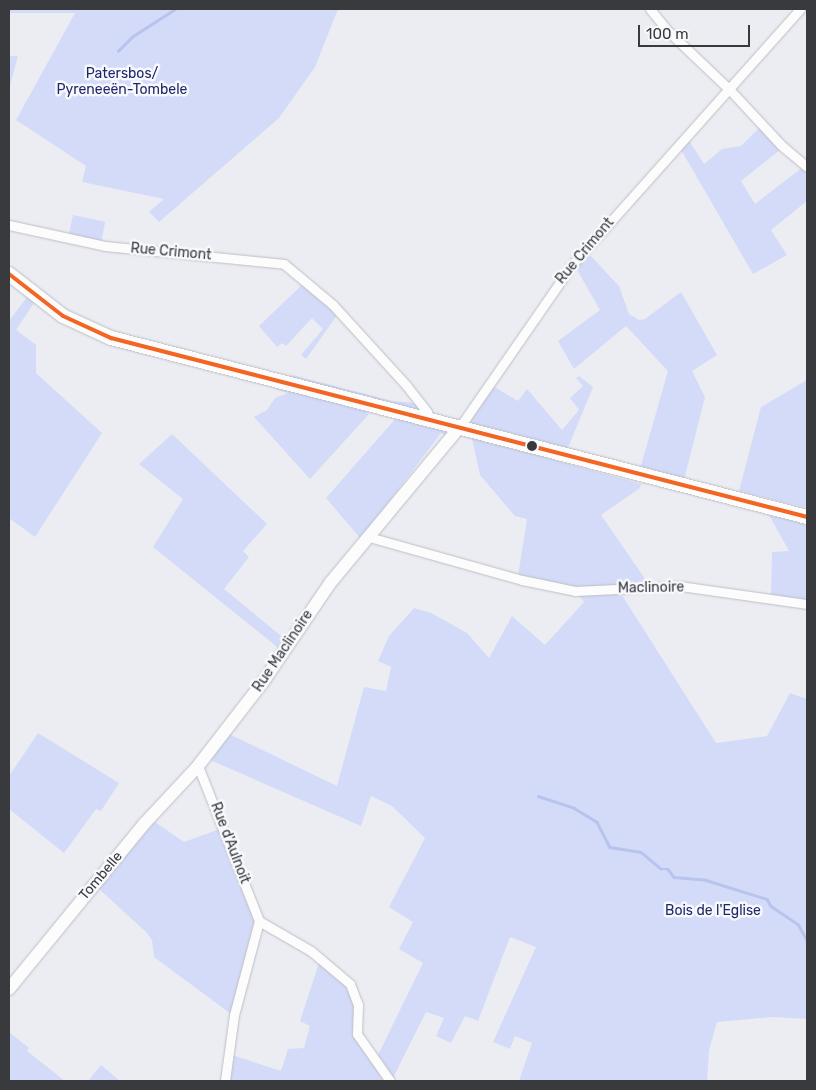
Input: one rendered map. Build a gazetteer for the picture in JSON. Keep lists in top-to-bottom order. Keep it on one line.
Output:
{"streets":{"street":["Rue Crimont","Maclinoire","Rue Maclinoire","Rue d'Aulnoit","Tombelle"]},"crossings":[["Rue Crimont","Rue Maclinoire"],["Maclinoire","Rue Maclinoire"],["Rue Maclinoire","Rue d'Aulnoit"],["Rue Maclinoire","Tombelle"],["Rue d'Aulnoit","Tombelle"]],"parks":["Patersbos/ Pyreneeën-Tombele","Bois de l'Eglise"],"scale_bar":"100 m"}
